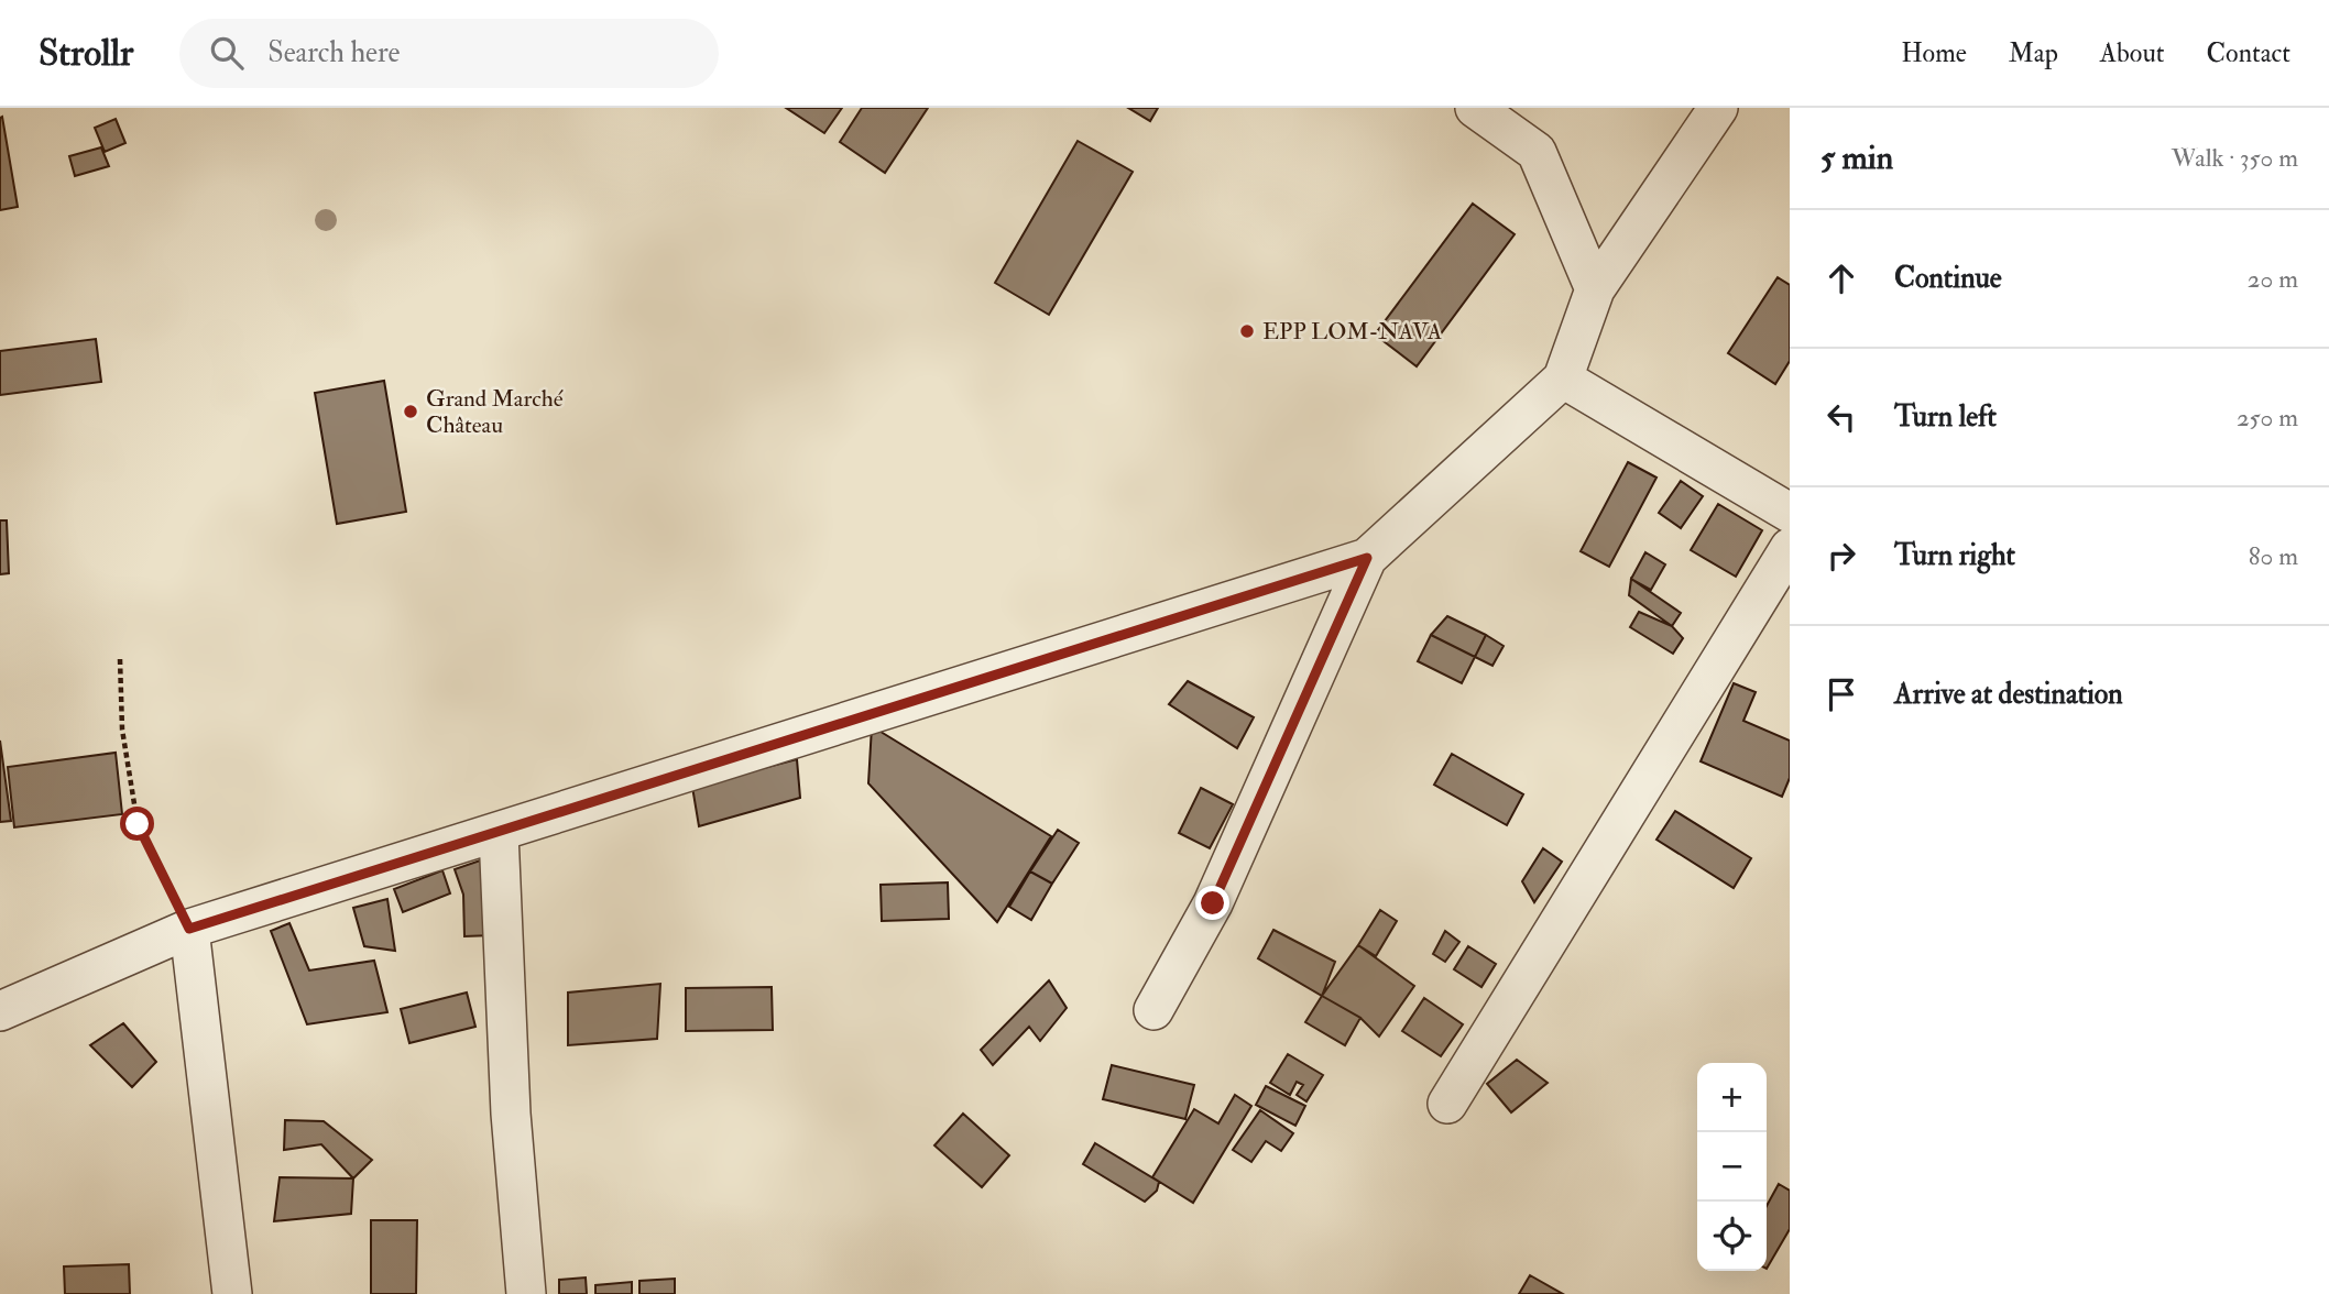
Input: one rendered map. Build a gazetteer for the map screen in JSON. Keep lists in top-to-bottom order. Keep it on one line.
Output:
{"places":["EPP LOM-NAVA","Grand Marché Château"],"page":{"header":"Strollr","search":"Search here","nav":["Home","Map","About","Contact"],"heading":["5 min","Walk · 350 m"],"list":[["Continue","20 m"],["Turn left","250 m"],["Turn right","80 m"],"Arrive at destination"],"map_buttons":["+","−"]}}
